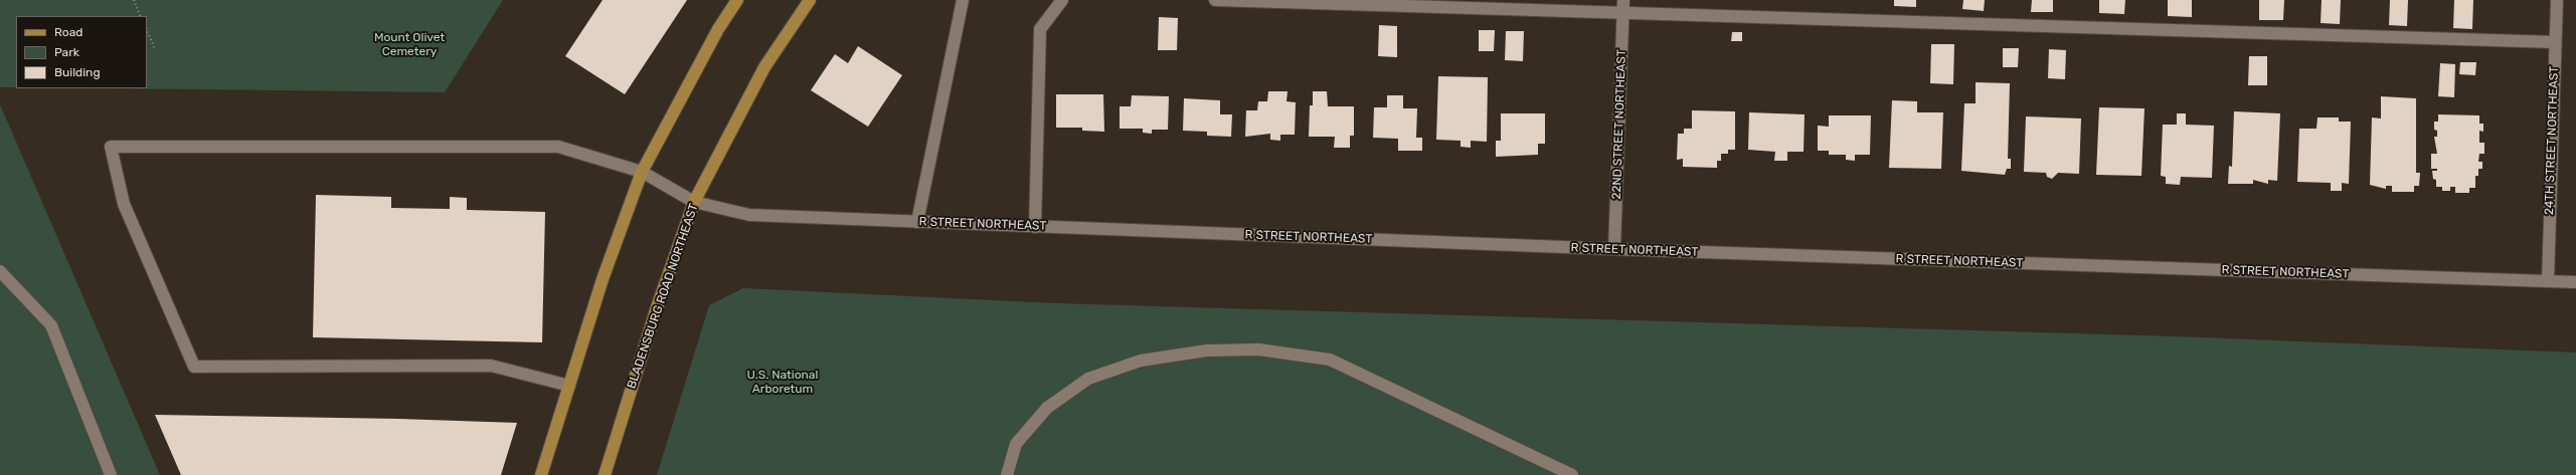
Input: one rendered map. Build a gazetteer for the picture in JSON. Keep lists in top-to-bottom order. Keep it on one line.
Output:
{"streets":{"main road":["BLADENSBURG ROAD NORTHEAST"],"street":["22ND STREET NORTHEAST","24TH STREET NORTHEAST","R STREET NORTHEAST"]},"crossings":[["22ND STREET NORTHEAST","R STREET NORTHEAST"],["24TH STREET NORTHEAST","R STREET NORTHEAST"],["R STREET NORTHEAST","BLADENSBURG ROAD NORTHEAST"]],"parks":["Mount Olivet Cemetery","U.S. National Arboretum"],"legend":["Road","Park","Building"]}
